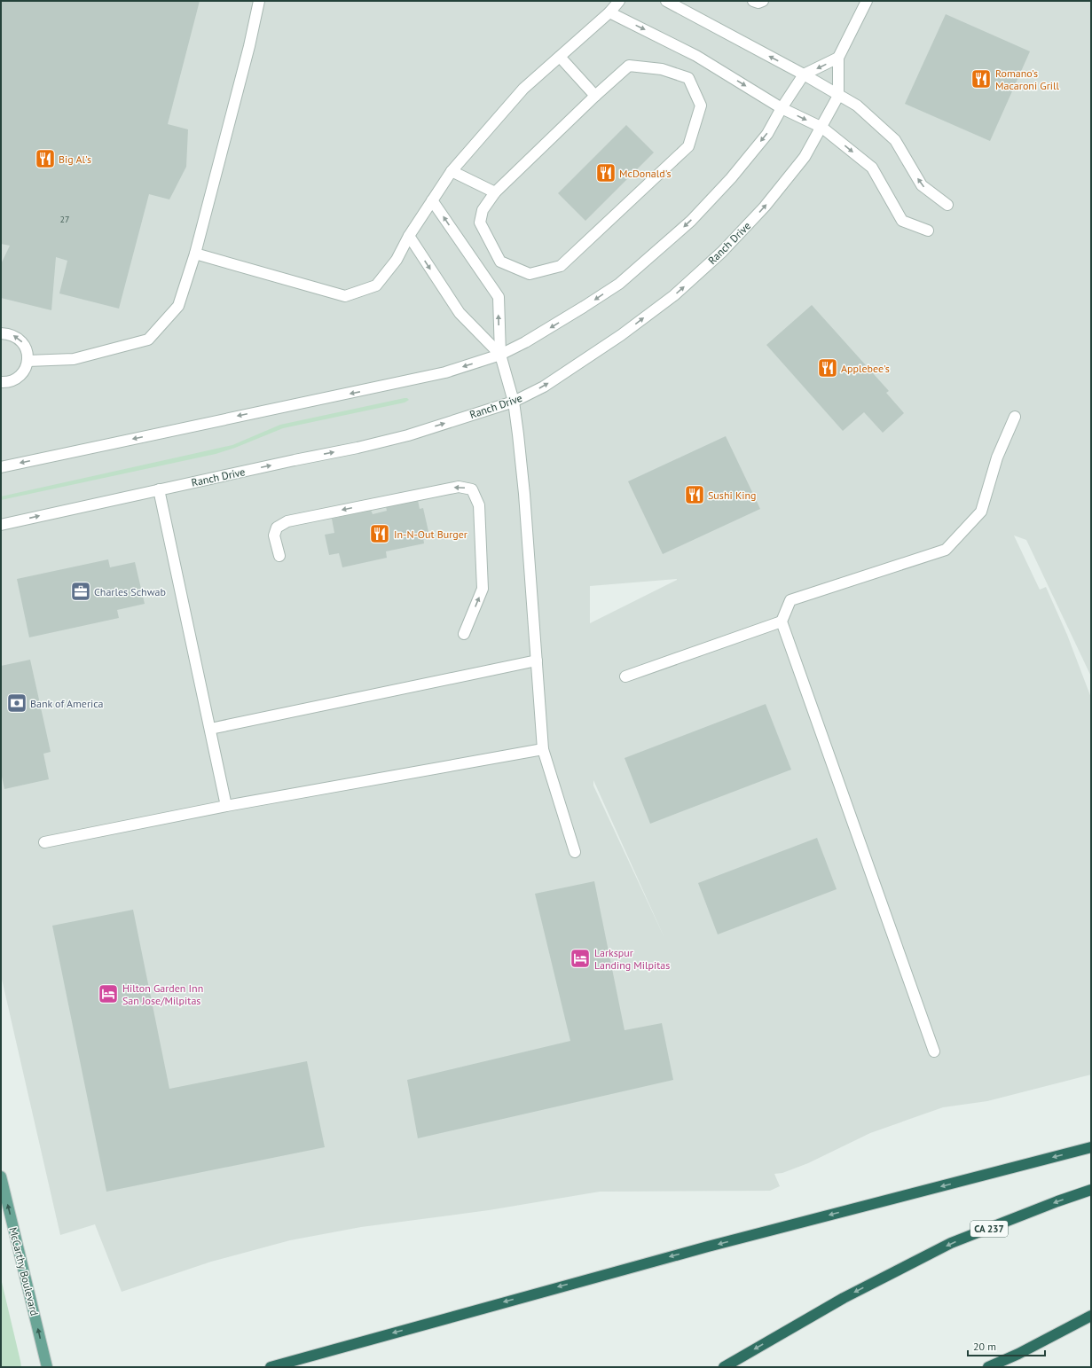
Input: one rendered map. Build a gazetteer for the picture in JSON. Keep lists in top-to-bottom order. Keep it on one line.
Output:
{"streets":{"highway":["CA 237"],"main road":["McCarthy Boulevard"],"street":["Ranch Drive"]},"one_way":["McCarthy Boulevard"],"places":{"restaurant":["Romano's Macaroni Grill","Big Al's","McDonald's","Applebee's","Sushi King","In-N-Out Burger"],"office":["Charles Schwab"],"bank":["Bank of America"],"hotel":["Larkspur Landing Milpitas","Hilton Garden Inn San Jose/Milpitas"]},"house_numbers":["27"],"scale_bar":"20 m"}
